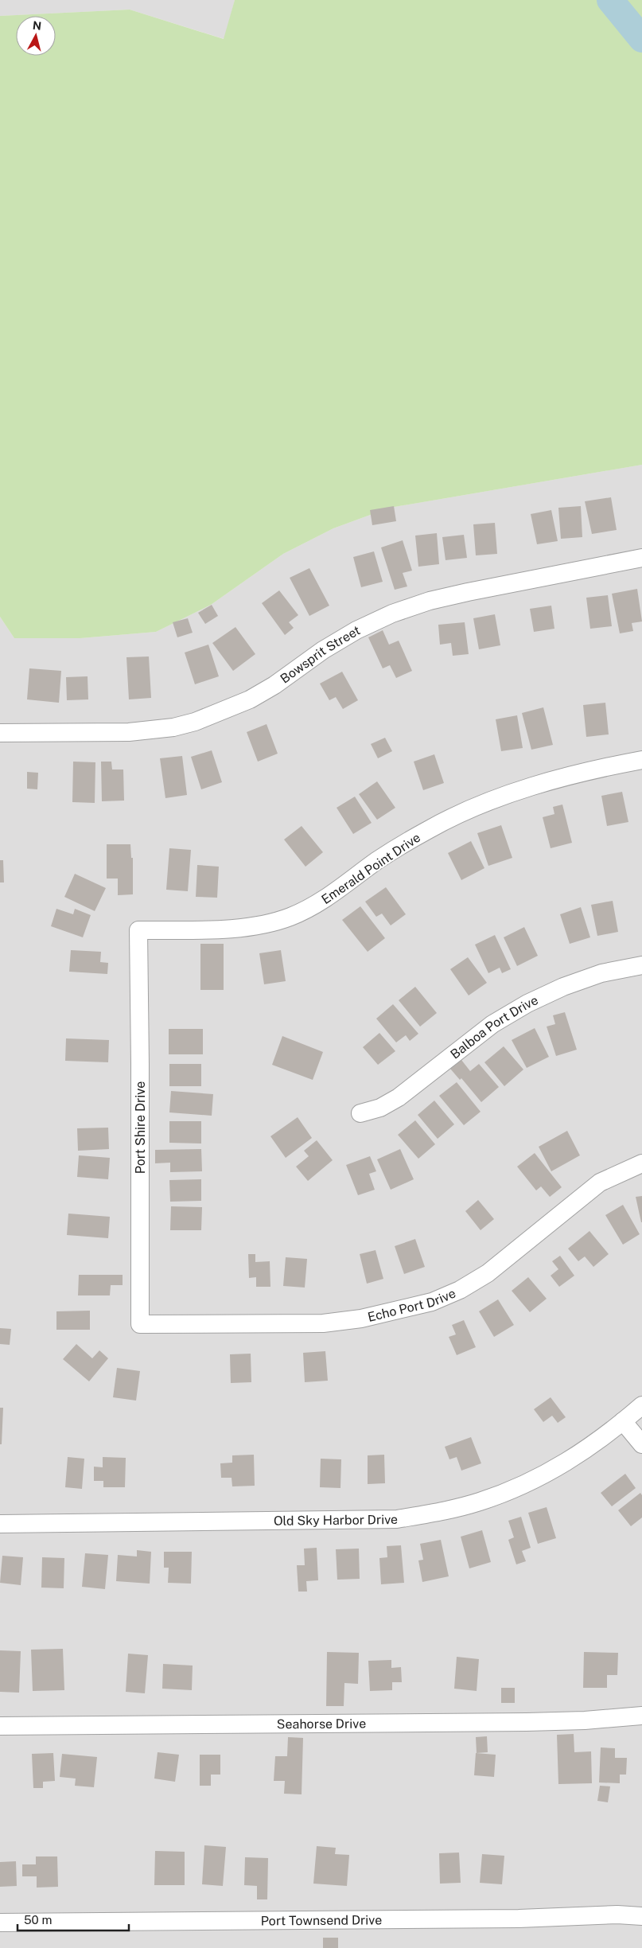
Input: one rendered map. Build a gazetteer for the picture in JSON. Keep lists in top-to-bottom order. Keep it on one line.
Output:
{"streets":{"street":["Bowsprit Street","Emerald Point Drive","Balboa Port Drive","Port Shire Drive","Echo Port Drive","Old Sky Harbor Drive","Seahorse Drive","Port Townsend Drive"]},"crossings":[["Emerald Point Drive","Port Shire Drive"],["Port Shire Drive","Echo Port Drive"]],"scale_bar":"50 m","north":"top"}
